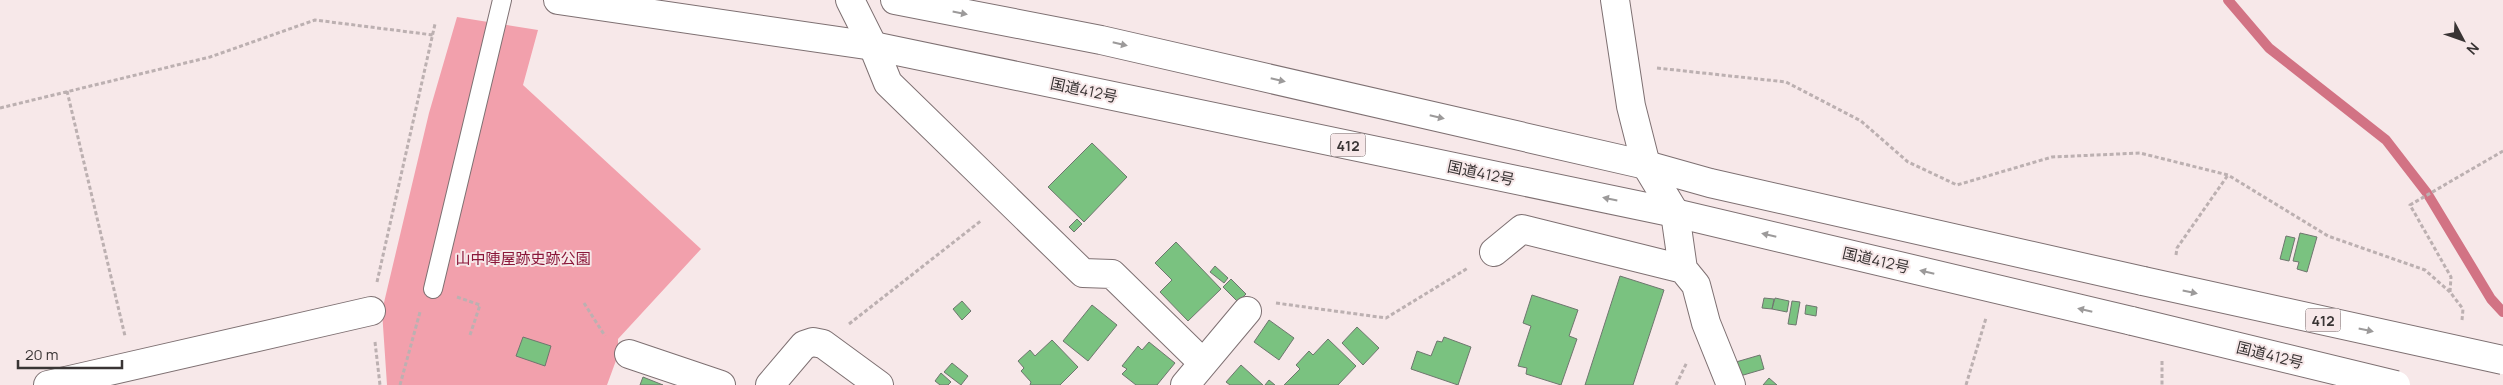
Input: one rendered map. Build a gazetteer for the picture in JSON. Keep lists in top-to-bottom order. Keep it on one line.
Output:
{"streets":{"main road":["国道412号","412"]},"parks":["山中陣屋跡史跡公園"],"scale_bar":"20 m","north":"bottom right"}
